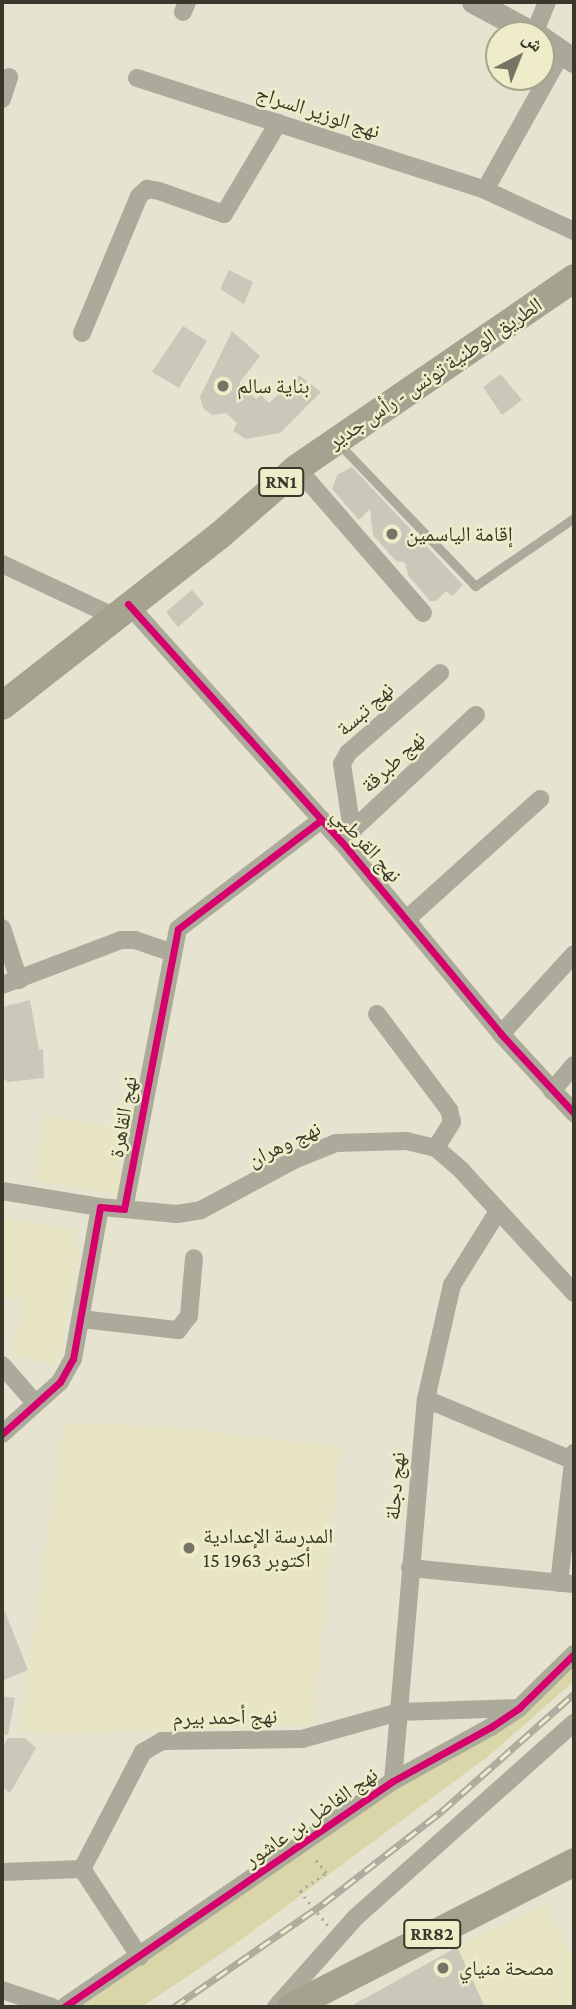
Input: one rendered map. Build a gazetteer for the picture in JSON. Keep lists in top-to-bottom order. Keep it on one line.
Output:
{"streets":{"main road":["الطريق الوطنية تونس - رأس جدير","RN1","RR82"],"street":["نهج الوزير السراج","نهج تبسة","نهج طبرقة","نهج القرطبي","نهج القاهرة","نهج وهران","نهج دجلة","نهج أحمد بيرم","نهج الفاضل بن عاشور"]},"crossings":[["الطريق الوطنية تونس - رأس جدير","نهج القرطبي"],["نهج تبسة","نهج طبرقة"],["نهج تبسة","نهج القرطبي"],["نهج طبرقة","نهج القرطبي"],["نهج القرطبي","نهج القاهرة"],["نهج القاهرة","نهج وهران"],["نهج دجلة","نهج أحمد بيرم"],["نهج دجلة","نهج الفاضل بن عاشور"],["نهج أحمد بيرم","نهج الفاضل بن عاشور"]],"places":["بناية سالم","إقامة الياسمين","المدرسة الإعدادية 15 أكتوبر 1963","مصحة منياي"],"north":"top right"}
